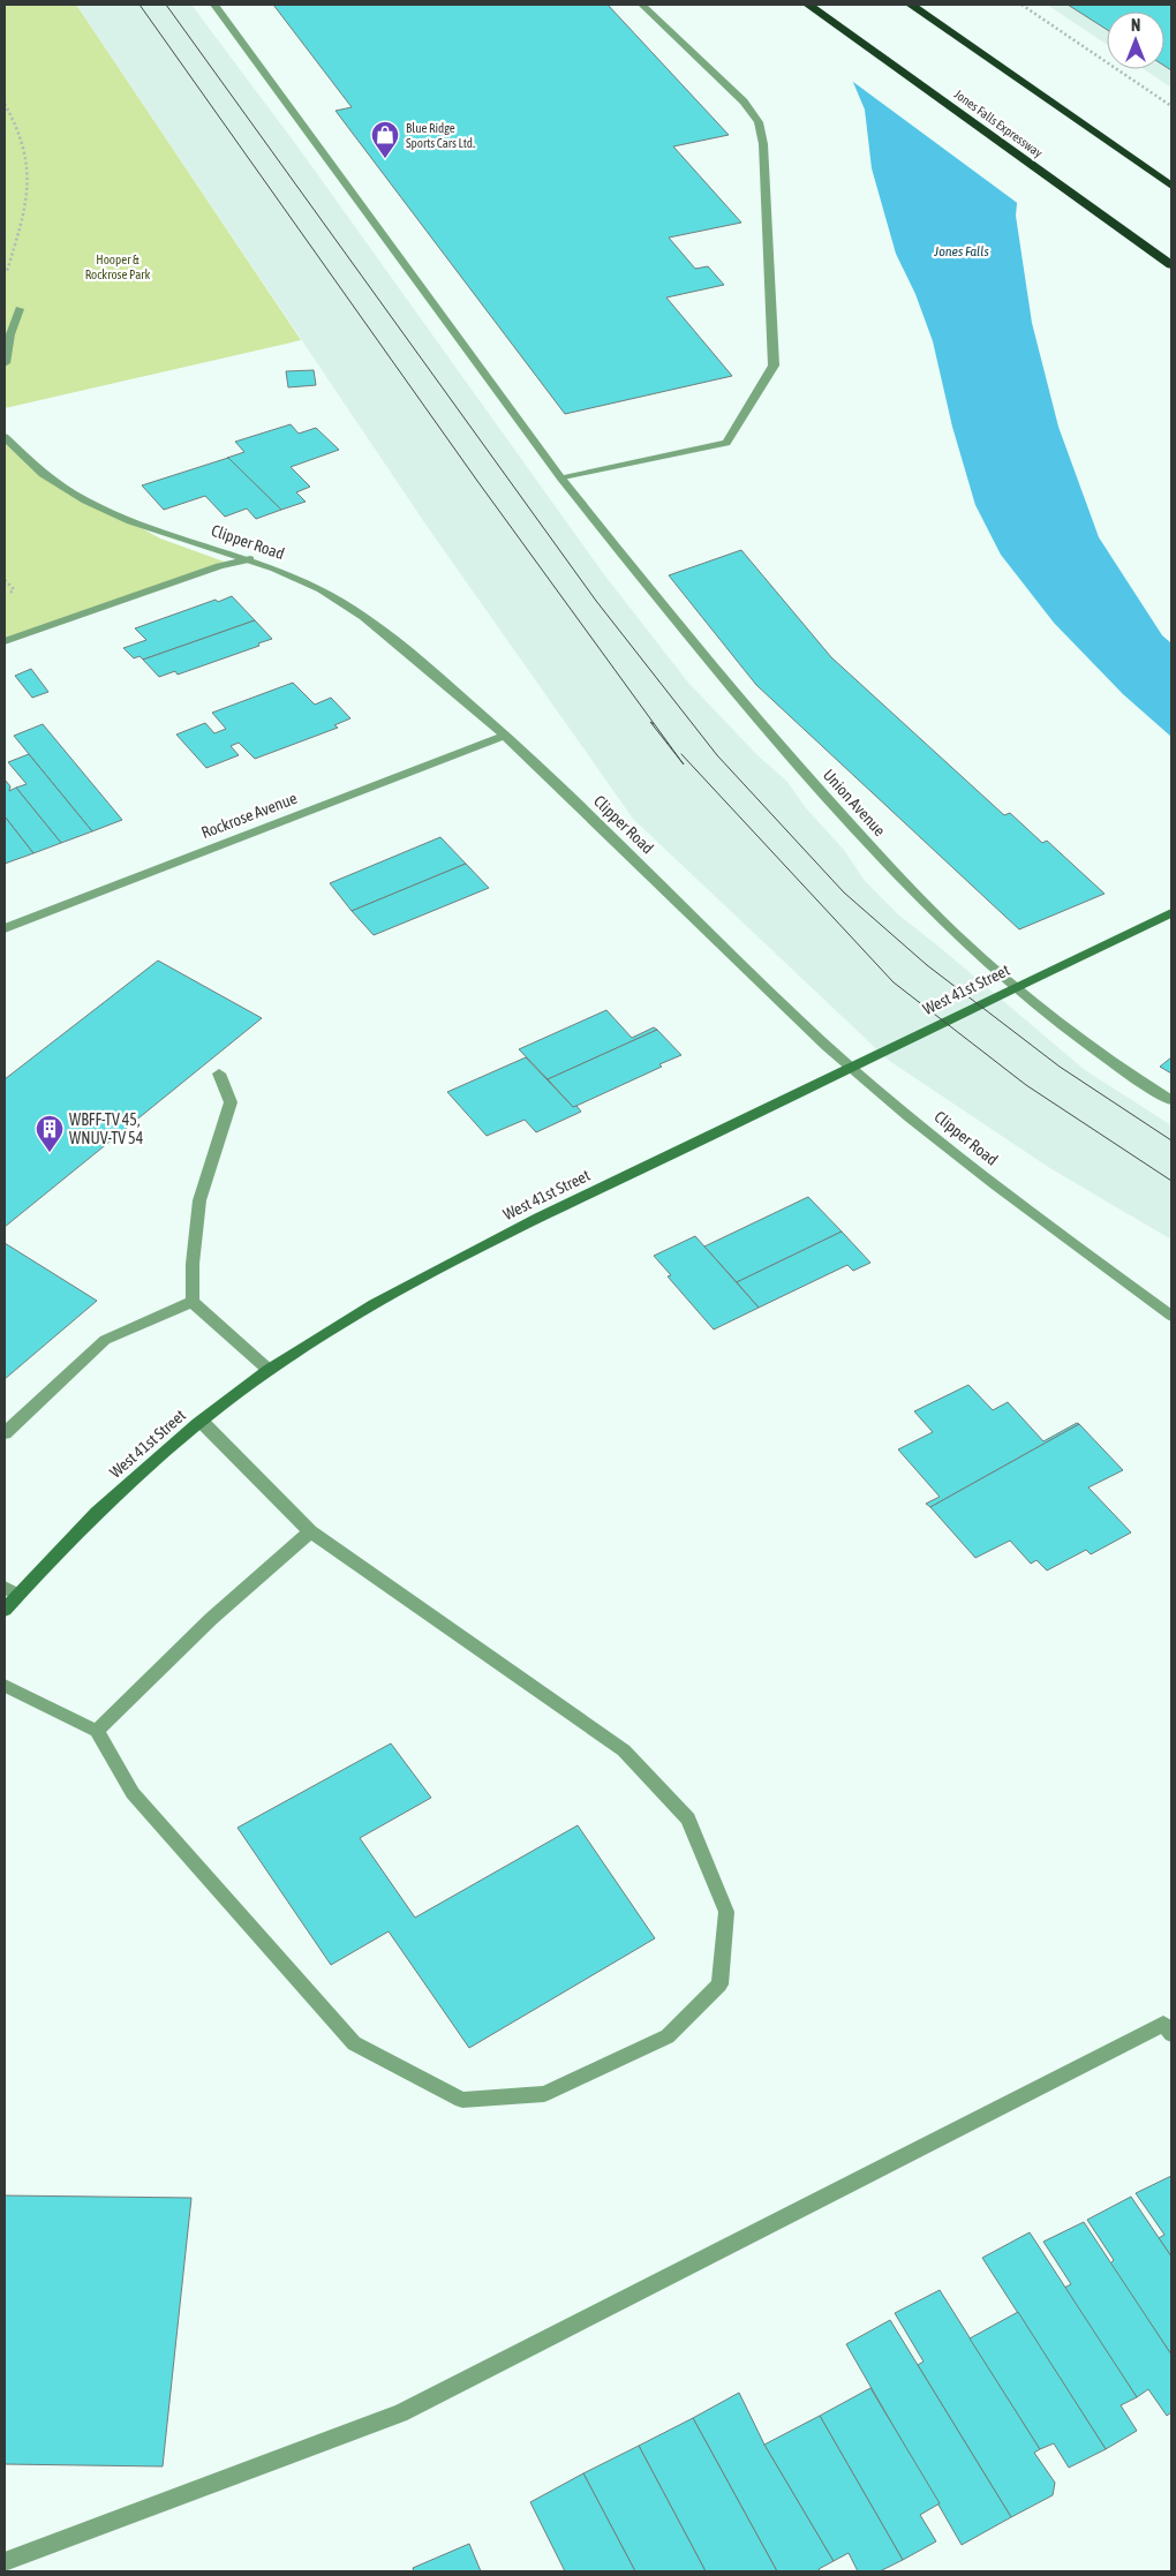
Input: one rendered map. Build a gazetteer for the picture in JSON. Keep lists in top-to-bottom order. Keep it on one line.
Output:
{"streets":{"highway":["Jones Falls Expressway"],"main road":["West 41st Street"],"street":["Clipper Road","Union Avenue","Rockrose Avenue"]},"crossings":[["Clipper Road","Rockrose Avenue"]],"water":["Jones Falls"],"parks":["Hooper & Rockrose Park"],"places":{"shop":["Blue Ridge Sports Cars Ltd."],"building":["WBFF-TV 45, WNUV-TV 54"]},"north":"top"}
